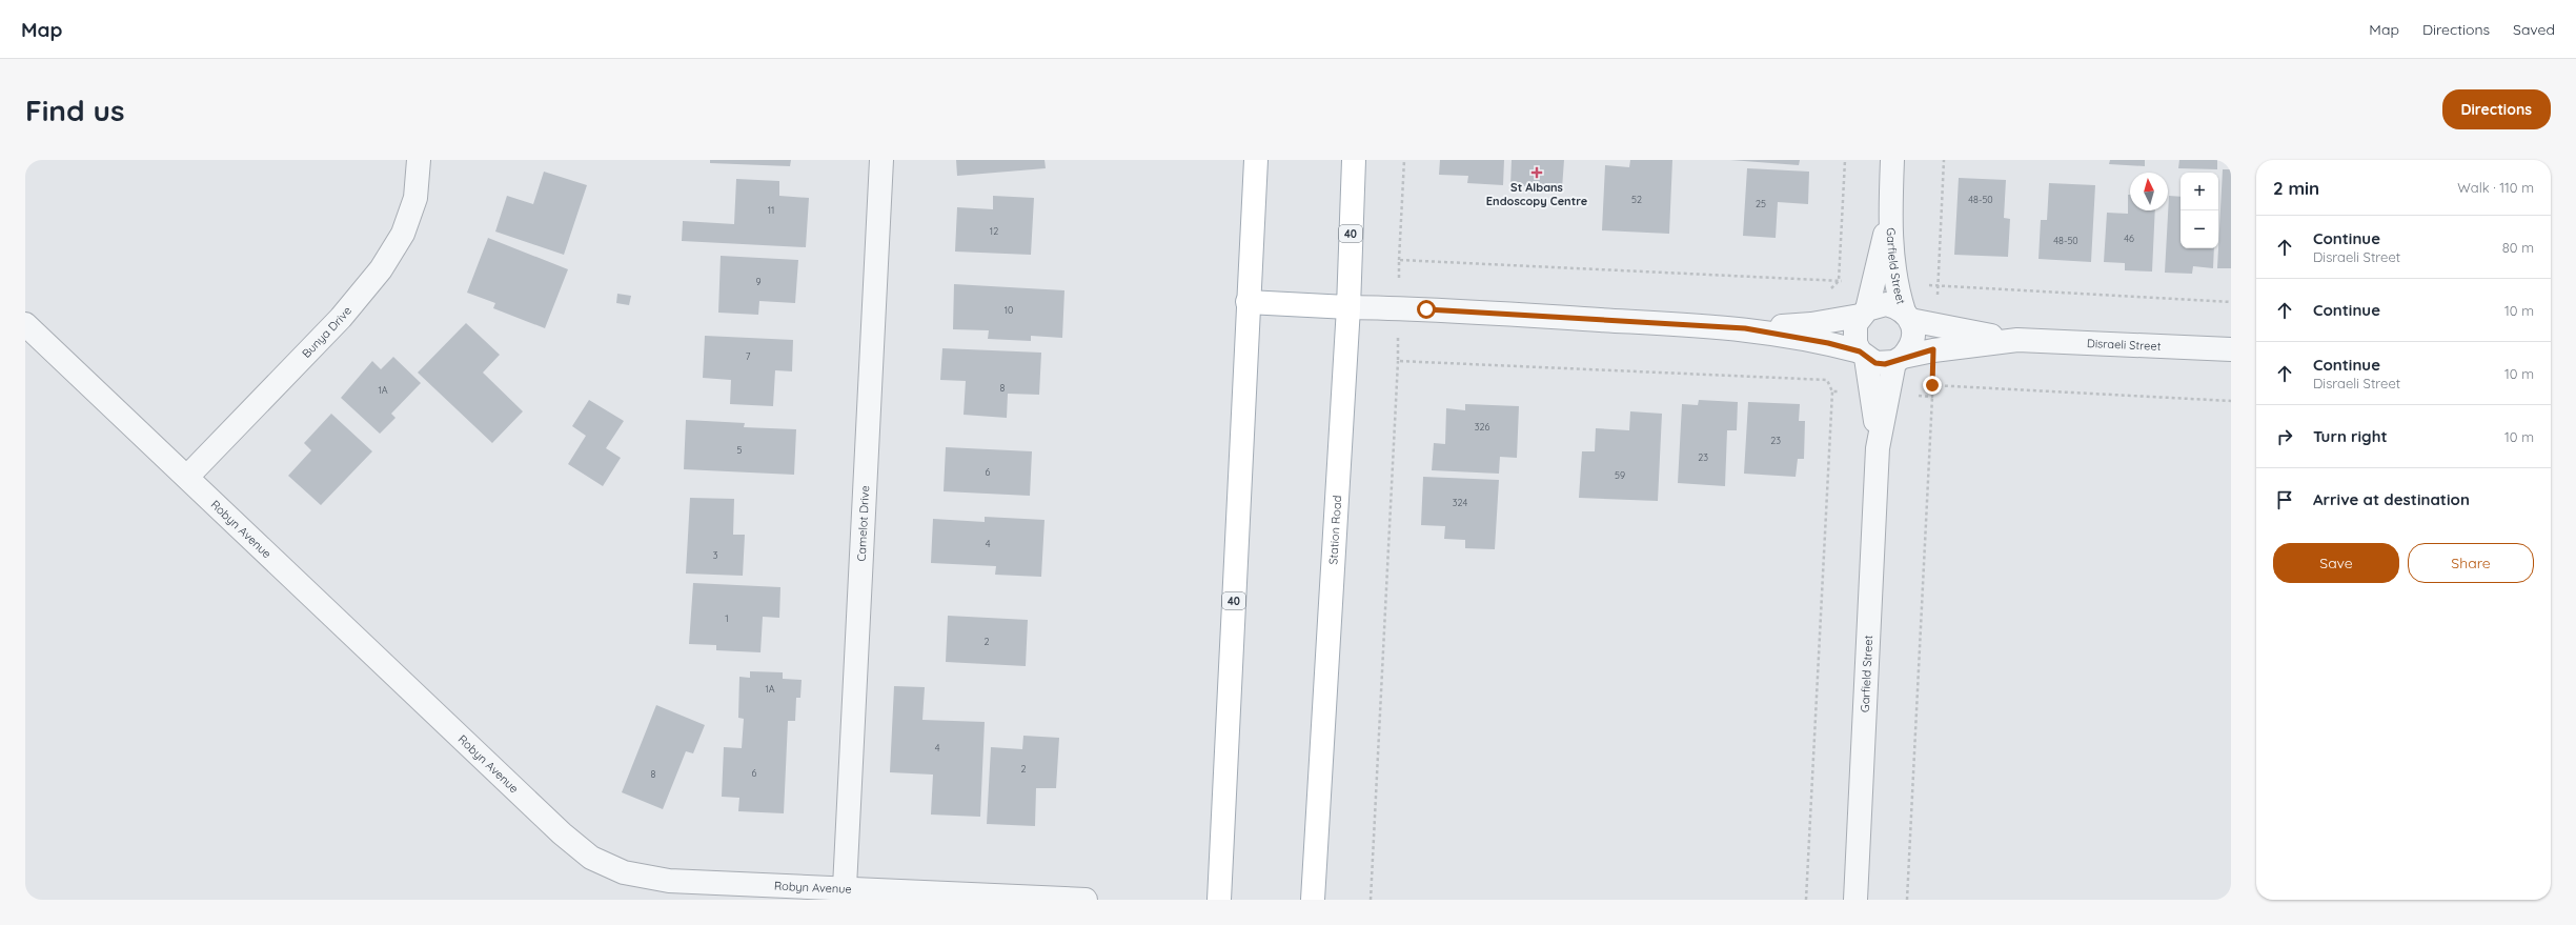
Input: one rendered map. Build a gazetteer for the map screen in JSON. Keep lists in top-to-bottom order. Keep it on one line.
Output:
{"streets":{"main road":["40","Station Road"],"street":["Garfield Street","Bunya Drive","Disraeli Street","Camelot Drive","Robyn Avenue"]},"crossings":[["Garfield Street","Disraeli Street"],["Bunya Drive","Robyn Avenue"],["Camelot Drive","Robyn Avenue"]],"places":{"health":["St Albans Endoscopy Centre"]},"house_numbers":["52","48-50","25","11","12","46","48-50","9","10","7","8","1A","326","23","5","23","6","59","324","4","3","1","2","1A","4","2","6","8"],"north":"top","page":{"header":"Map","nav":["Map","Directions","Saved"],"buttons":["Directions",["Save","Share"]],"title":"Find us","heading":["2 min","Walk · 110 m"],"map_buttons":["+","−"],"list":[["Continue","Disraeli Street","80 m"],["Continue","10 m"],["Continue","Disraeli Street","10 m"],["Turn right","10 m"],"Arrive at destination"]}}
